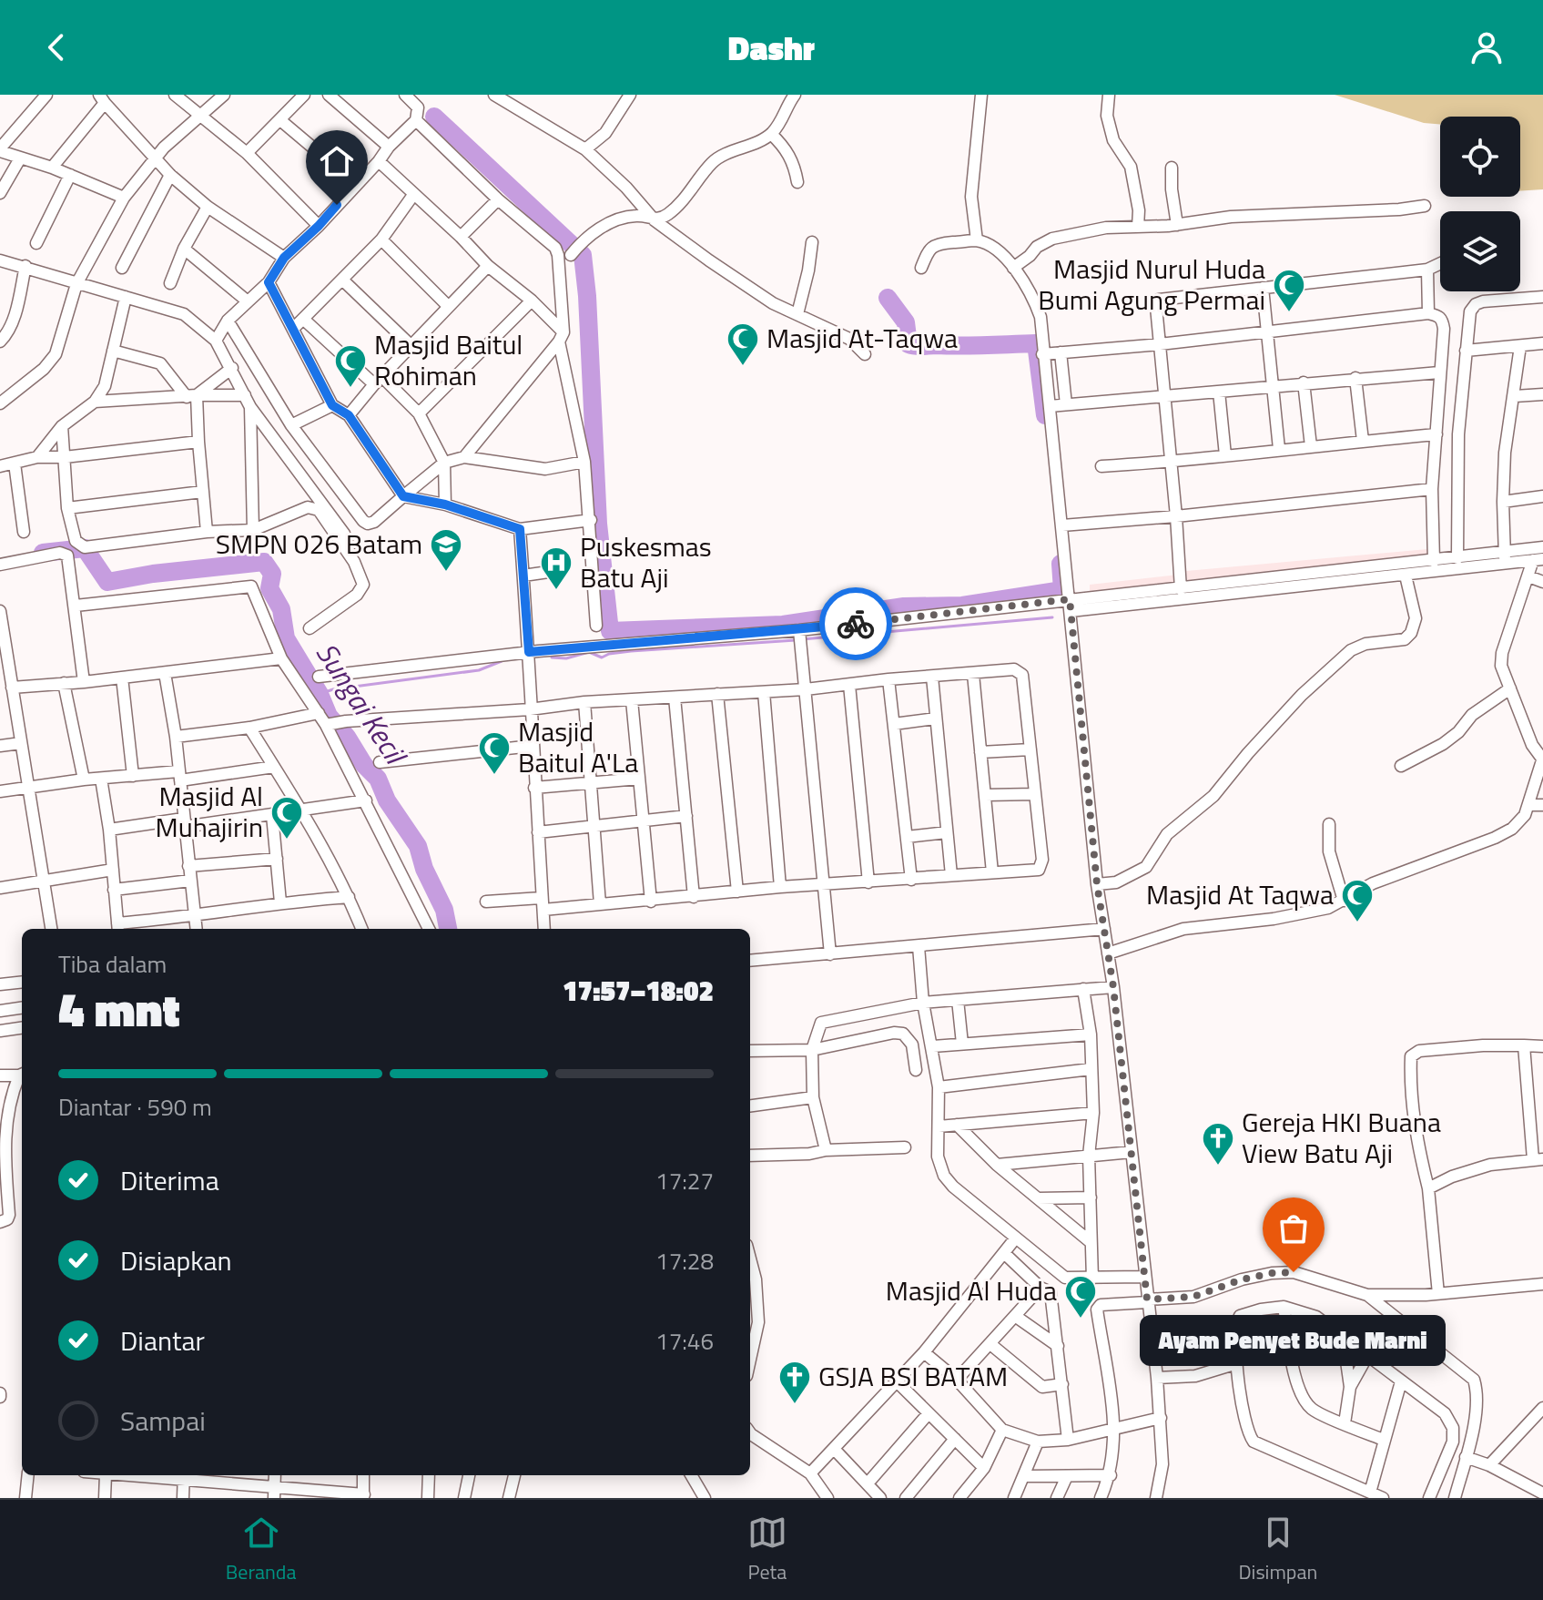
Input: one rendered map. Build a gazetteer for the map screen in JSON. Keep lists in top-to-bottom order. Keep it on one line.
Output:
{"water":["Sungai Kecil"],"places":{"mosque":["Masjid Nurul Huda Bumi Agung Permai","Masjid At-Taqwa","Masjid Baitul Rohiman","Masjid Baitul A'La","Masjid Al Muhajirin","Masjid At Taqwa","Masjid Al Huda"],"school or university":["SMPN 026 Batam"],"hospital":["Puskesmas Batu Aji"],"church":["Gereja HKI Buana View Batu Aji","GSJA BSI BATAM"],"other":["Ayam Penyet Bude Marni"]},"page":{"header":"Dashr","heading":["4 mnt","Tiba dalam","17:57–18:02"],"bar":"Diantar · 590 m","list":[["Diterima","17:27"],["Disiapkan","17:28"],["Diantar","17:46"],"Sampai"],"bubble":"Ayam Penyet Bude Marni","tabs":["Beranda","Peta","Disimpan"]}}
